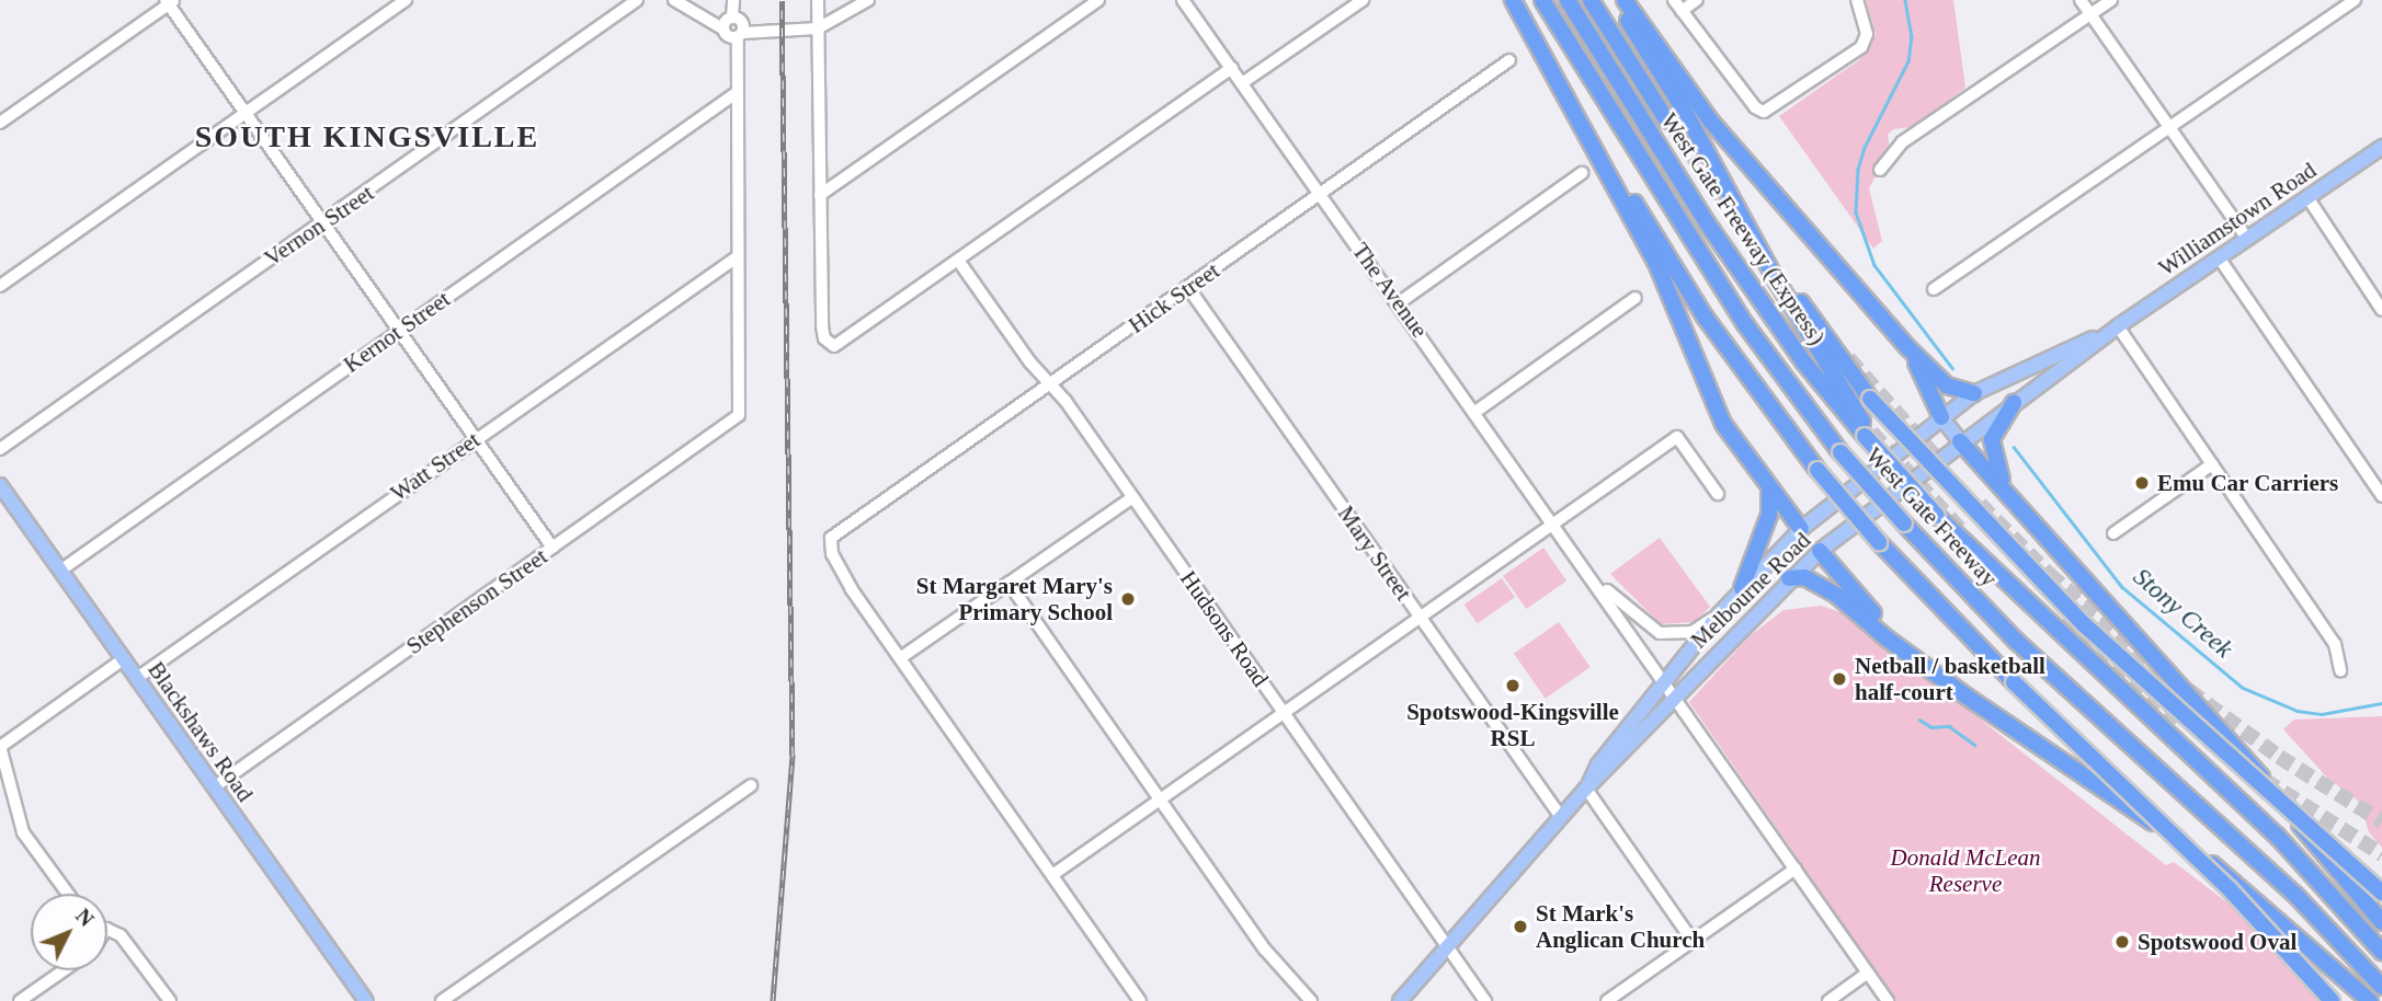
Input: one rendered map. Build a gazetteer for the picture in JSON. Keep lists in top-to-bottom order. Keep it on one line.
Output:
{"streets":{"highway":["West Gate Freeway (Express)","West Gate Freeway"],"main road":["Williamstown Road","Melbourne Road","Blackshaws Road"],"street":["Vernon Street","The Avenue","Hick Street","Kernot Street","Watt Street","Mary Street","Stephenson Street","Hudsons Road"]},"crossings":[["Williamstown Road","Melbourne Road"],["West Gate Freeway (Express)","West Gate Freeway"],["The Avenue","Hick Street"],["The Avenue","Melbourne Road"],["Hick Street","Mary Street"],["Hick Street","Hudsons Road"],["Kernot Street","Blackshaws Road"],["Watt Street","Stephenson Street"],["Watt Street","Blackshaws Road"],["Mary Street","Melbourne Road"],["Melbourne Road","Hudsons Road"],["Stephenson Street","Blackshaws Road"]],"districts":["SOUTH KINGSVILLE"],"water":["Stony Creek"],"parks":["Donald McLean Reserve"],"places":["Emu Car Carriers","St Margaret Mary's Primary School","Netball / basketball half-court","Spotswood-Kingsville RSL","St Mark's Anglican Church","Spotswood Oval"],"north":"top right"}
